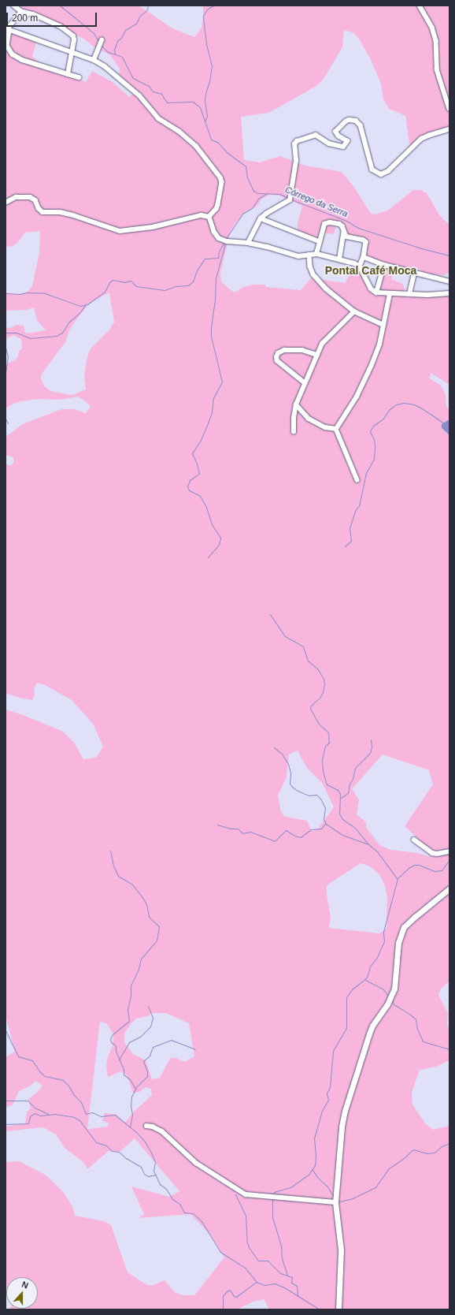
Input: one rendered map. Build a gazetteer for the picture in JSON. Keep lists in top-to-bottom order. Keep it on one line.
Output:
{"districts":["Pontal Café Moca"],"water":["Córrego da Serra"],"scale_bar":"200 m","north":"top"}
